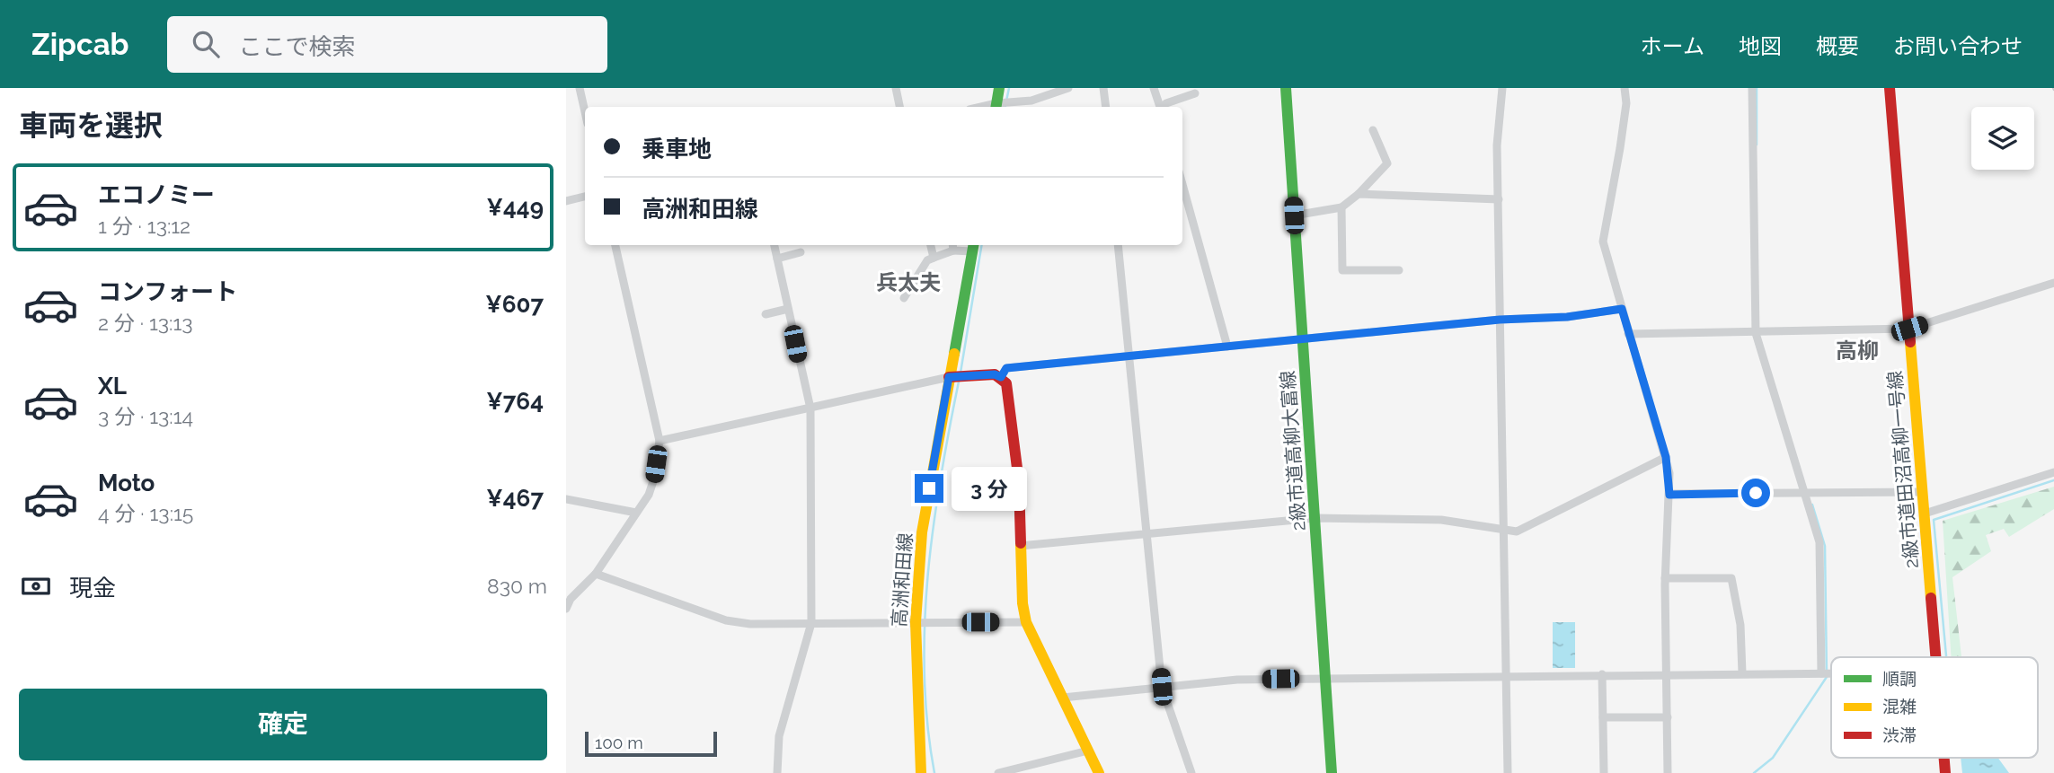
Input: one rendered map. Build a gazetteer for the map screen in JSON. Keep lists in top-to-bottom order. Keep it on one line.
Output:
{"streets":{"street":["2級市道高柳大富線","2級市道田沼高柳一号線","高洲和田線"]},"districts":["兵太夫","高柳"],"legend":["順調","混雑","渋滞"],"scale_bar":"100 m","page":{"header":"Zipcab","search":"ここで検索","nav":["ホーム","地図","概要","お問い合わせ"],"heading":"車両を選択","banner":["乗車地","高洲和田線"],"list":[{"name":"エコノミー","note":"1 分 · 13:12","value":"¥449"},{"name":"コンフォート","note":"2 分 · 13:13","value":"¥607"},{"name":"XL","note":"3 分 · 13:14","value":"¥764"},{"name":"Moto","note":"4 分 · 13:15","value":"¥467"}],"bubble":"3 分","pay":["現金","830 m"],"buttons":"確定","scale":"100 m"}}
